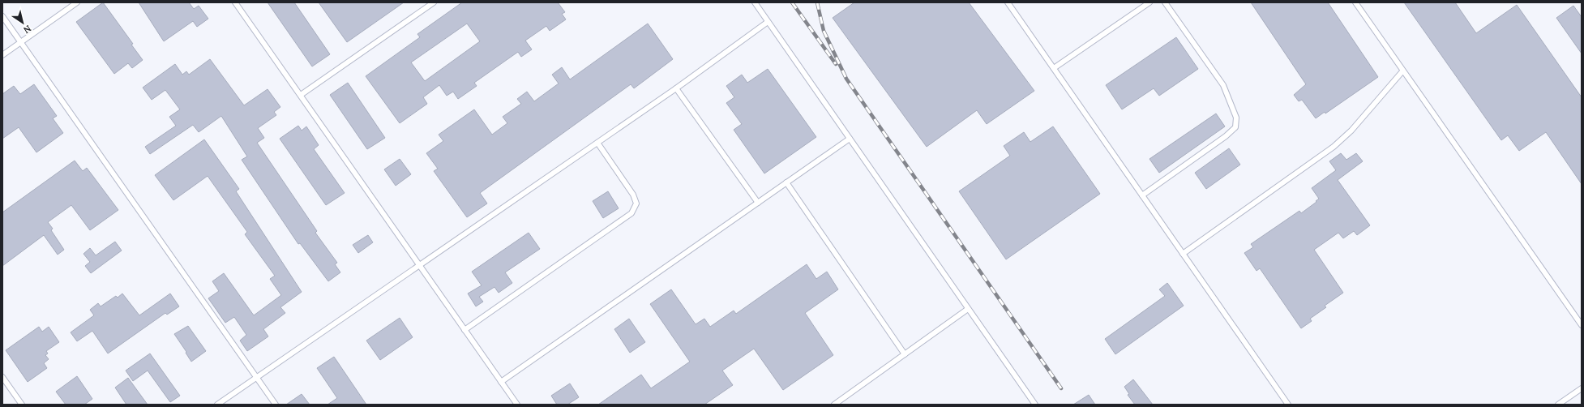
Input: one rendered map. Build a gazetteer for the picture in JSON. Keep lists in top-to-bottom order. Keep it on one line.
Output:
{"north":"bottom right"}
